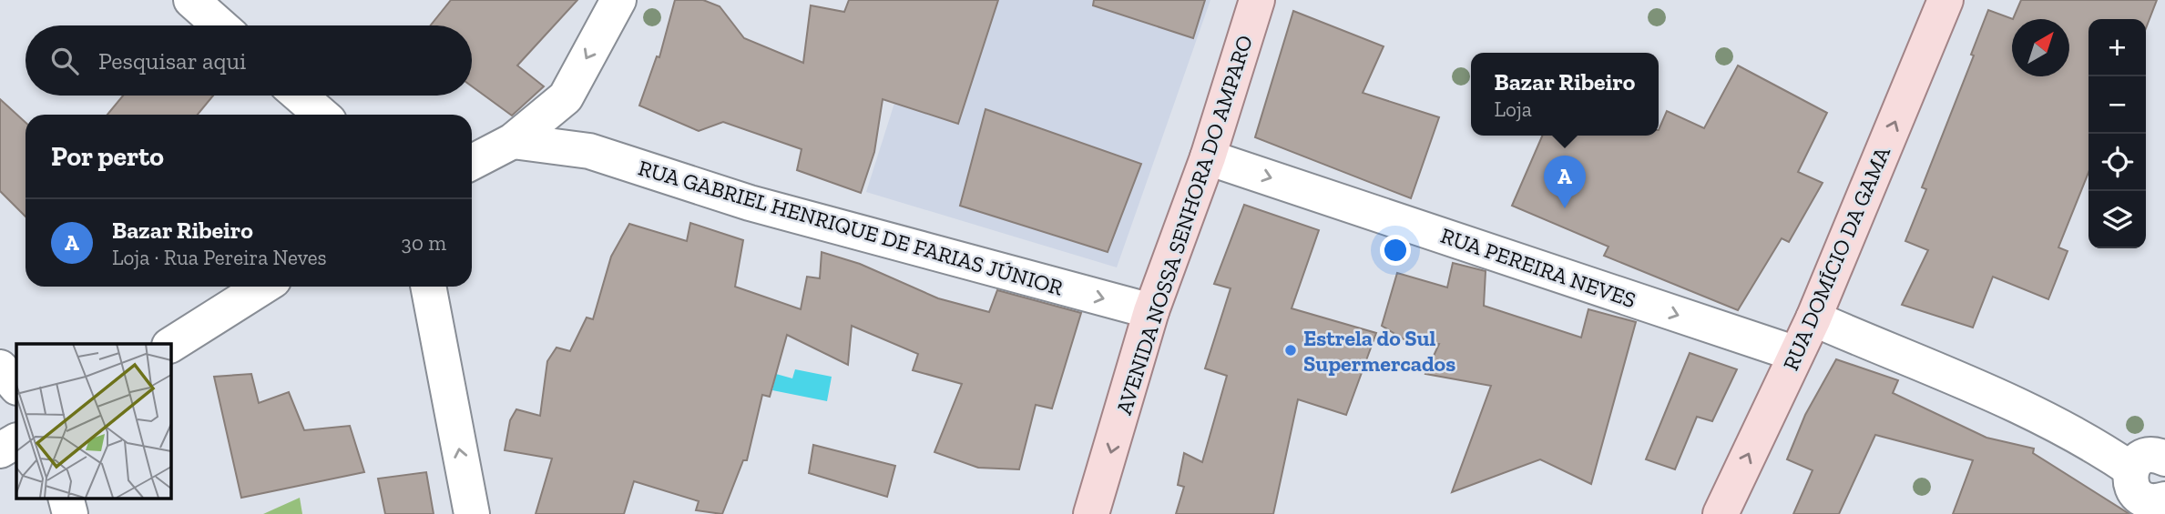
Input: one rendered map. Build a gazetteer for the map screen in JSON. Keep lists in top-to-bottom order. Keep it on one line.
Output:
{"streets":{"main road":["AVENIDA NOSSA SENHORA DO AMPARO","RUA DOMÍCIO DA GAMA"],"street":["RUA GABRIEL HENRIQUE DE FARIAS JÚNIOR","RUA PEREIRA NEVES"]},"crossings":[["AVENIDA NOSSA SENHORA DO AMPARO","RUA GABRIEL HENRIQUE DE FARIAS JÚNIOR"],["AVENIDA NOSSA SENHORA DO AMPARO","RUA PEREIRA NEVES"],["RUA DOMÍCIO DA GAMA","RUA PEREIRA NEVES"]],"one_way":["AVENIDA NOSSA SENHORA DO AMPARO","RUA GABRIEL HENRIQUE DE FARIAS JÚNIOR","RUA DOMÍCIO DA GAMA","RUA PEREIRA NEVES"],"places":["Estrela do Sul Supermercados"],"north":"top right","page":{"map_buttons":["+","−"],"search":"Pesquisar aqui","popup":["Bazar Ribeiro","Loja"],"heading":"Por perto","pins":"A","list":[{"mark":"A","name":"Bazar Ribeiro","note":"Loja · Rua Pereira Neves","value":"30 m"}]}}
